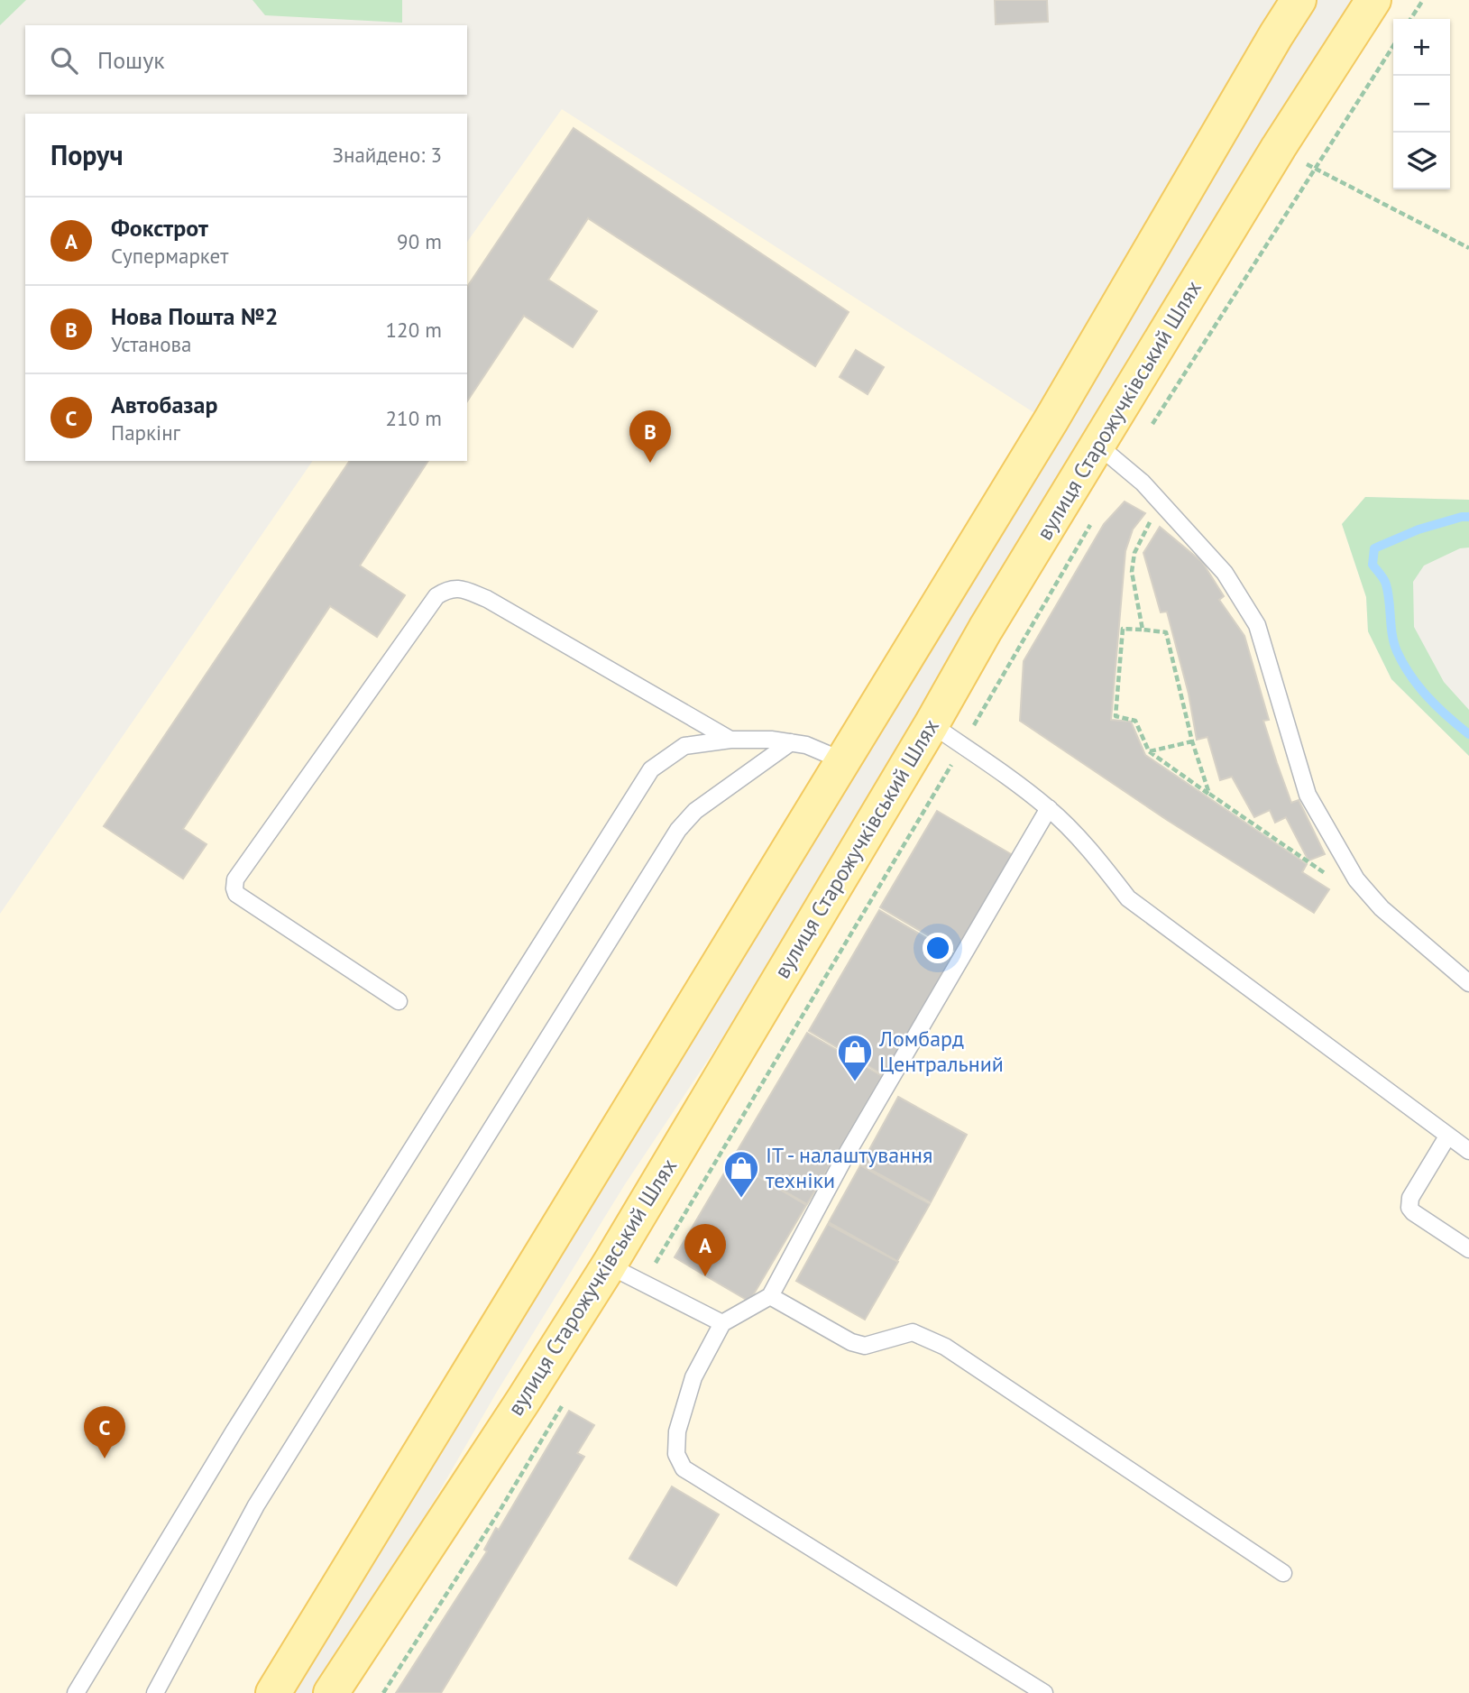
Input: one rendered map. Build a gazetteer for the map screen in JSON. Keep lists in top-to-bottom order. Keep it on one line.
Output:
{"streets":{"main road":["вулиця Старожучківський Шлях"]},"places":{"shop":["Ломбард Центральний","ІТ - налаштування техніки"]},"page":{"map_buttons":["+","−"],"search":"Пошук","heading":["Поруч","Знайдено: 3"],"list":[{"mark":"A","name":"Фокстрот","note":"Супермаркет","value":"90 m"},{"mark":"B","name":"Нова Пошта №2","note":"Установа","value":"120 m"},{"mark":"C","name":"Автобазар","note":"Паркінг","value":"210 m"}],"pins":["B","A","C"]}}
